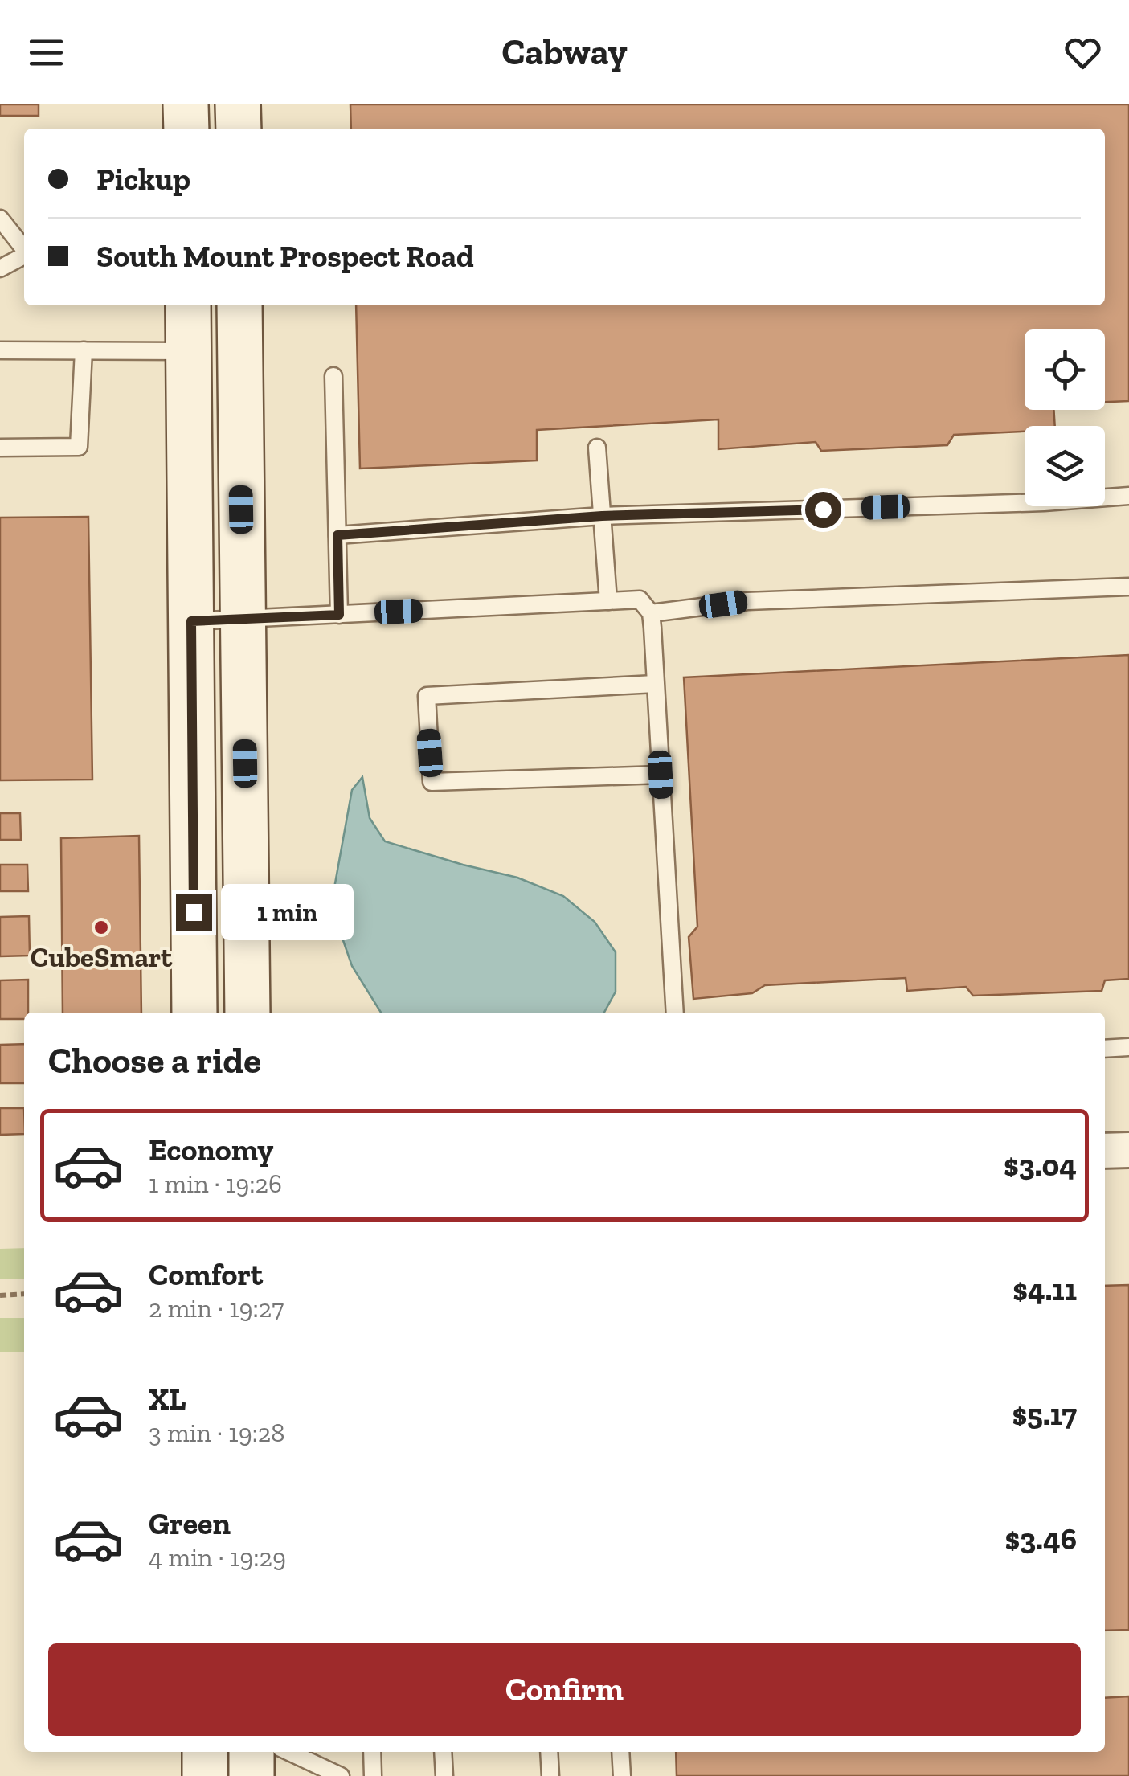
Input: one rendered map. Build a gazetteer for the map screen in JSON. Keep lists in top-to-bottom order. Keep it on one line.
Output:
{"places":["CubeSmart"],"page":{"header":"Cabway","banner":["Pickup","South Mount Prospect Road"],"bubble":"1 min","heading":"Choose a ride","list":[{"name":"Economy","note":"1 min · 19:26","value":"$3.04"},{"name":"Comfort","note":"2 min · 19:27","value":"$4.11"},{"name":"XL","note":"3 min · 19:28","value":"$5.17"},{"name":"Green","note":"4 min · 19:29","value":"$3.46"}],"buttons":"Confirm"}}
